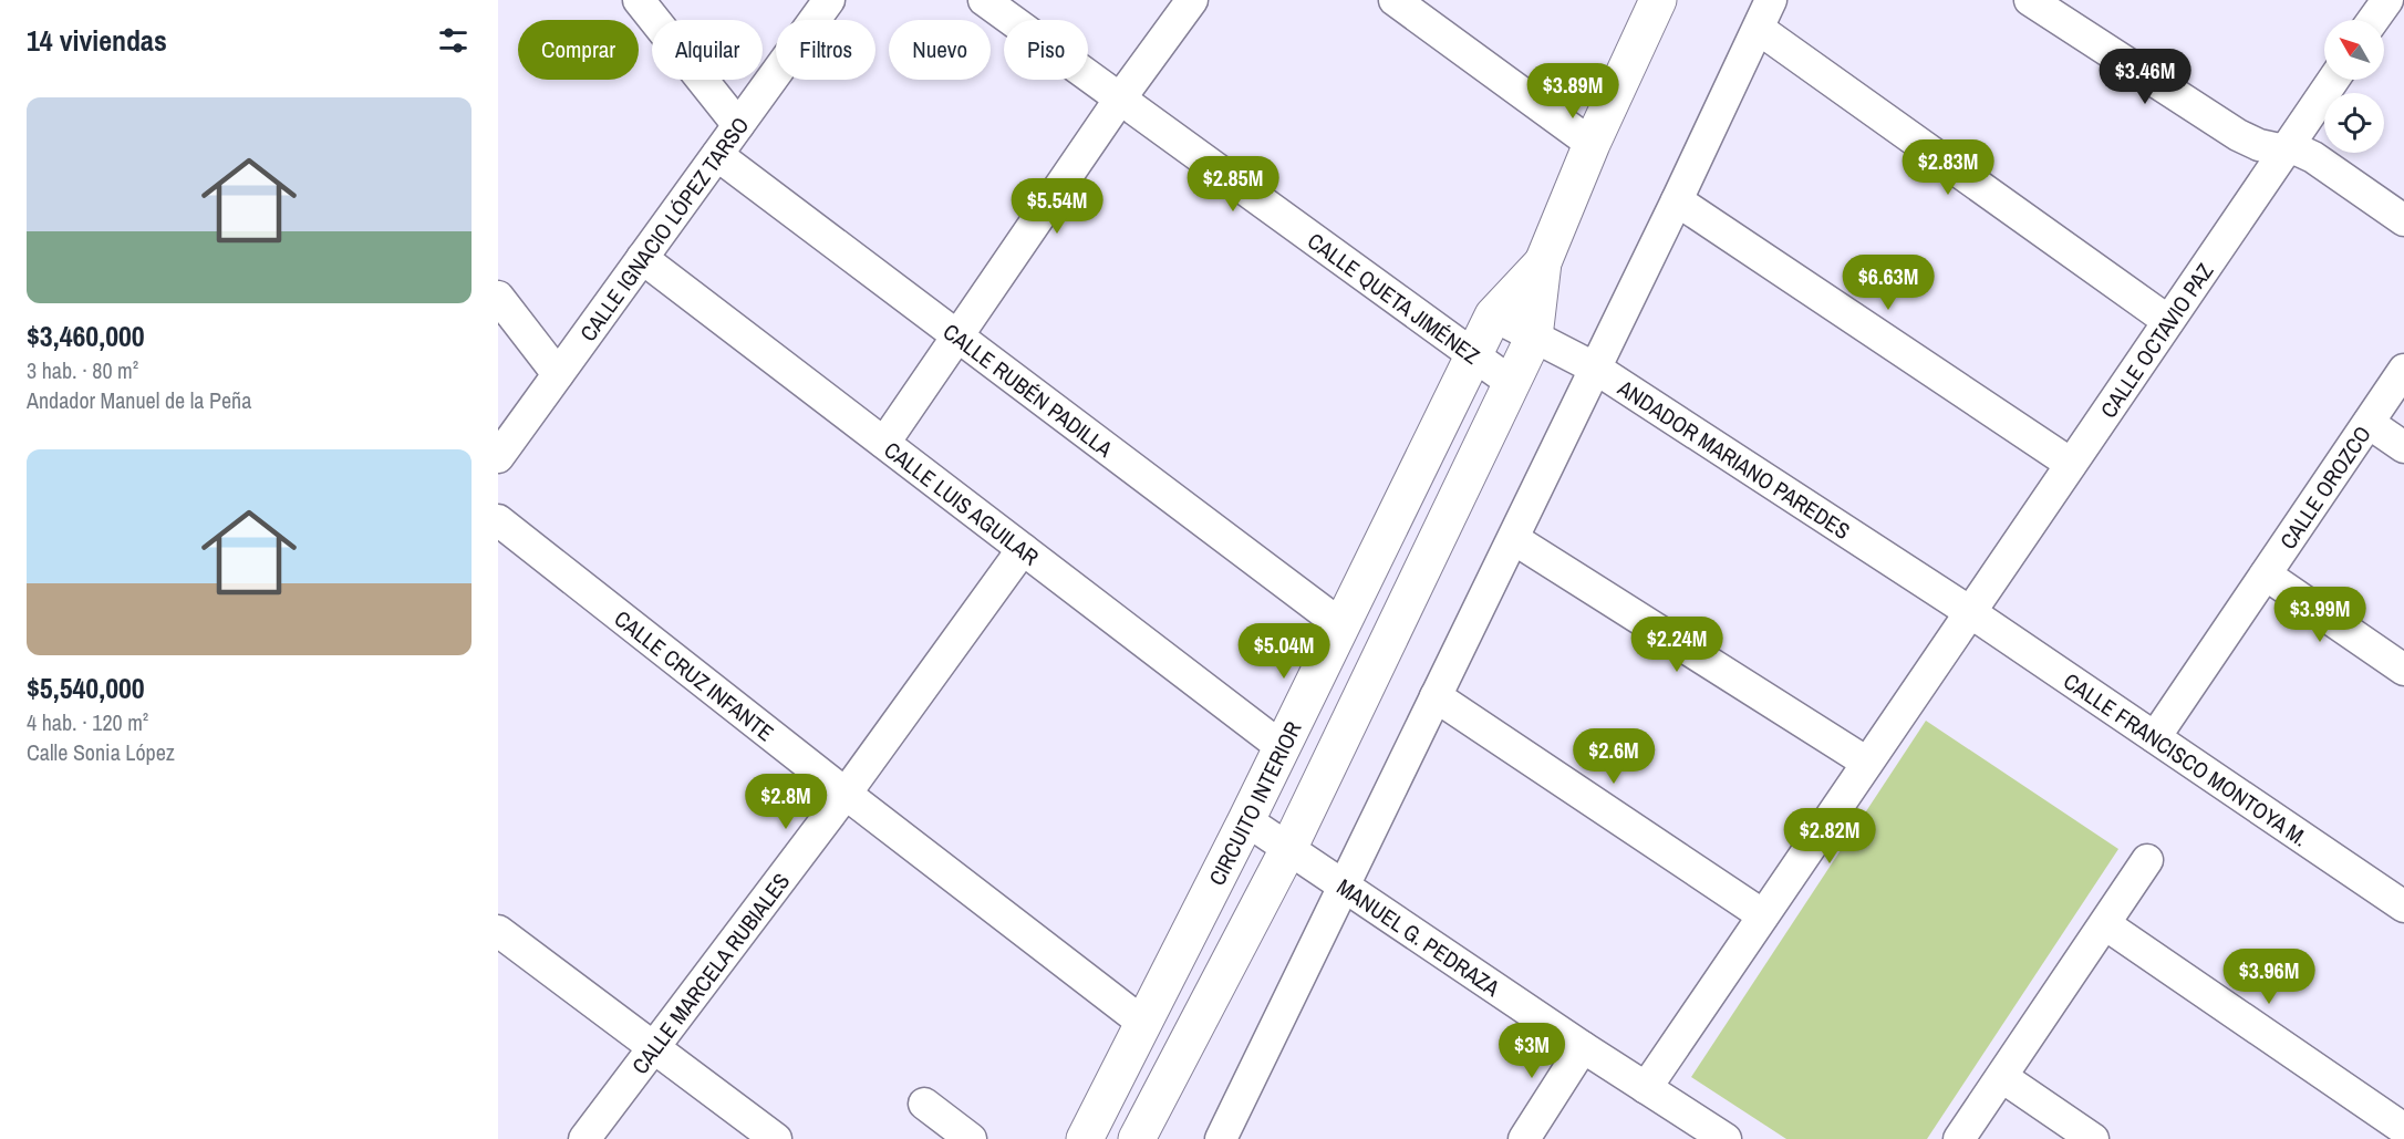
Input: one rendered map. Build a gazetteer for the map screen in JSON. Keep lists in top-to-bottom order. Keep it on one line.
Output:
{"streets":{"main road":["CIRCUITO INTERIOR"],"street":["CALLE IGNACIO LÓPEZ TARSO","CALLE QUETA JIMÉNEZ","CALLE OCTAVIO PAZ","CALLE RUBÉN PADILLA","ANDADOR MARIANO PAREDES","CALLE OROZCO","CALLE LUIS AGUILAR","CALLE CRUZ INFANTE","CALLE FRANCISCO MONTOYA M.","MANUEL G. PEDRAZA","CALLE MARCELA RUBIALES"]},"crossings":[["CALLE IGNACIO LÓPEZ TARSO","CALLE RUBÉN PADILLA"],["CALLE IGNACIO LÓPEZ TARSO","CALLE LUIS AGUILAR"],["CALLE QUETA JIMÉNEZ","CIRCUITO INTERIOR"],["CALLE OCTAVIO PAZ","ANDADOR MARIANO PAREDES"],["CALLE OCTAVIO PAZ","CALLE FRANCISCO MONTOYA M."],["CALLE OCTAVIO PAZ","MANUEL G. PEDRAZA"],["CALLE RUBÉN PADILLA","CIRCUITO INTERIOR"],["ANDADOR MARIANO PAREDES","CALLE FRANCISCO MONTOYA M."],["ANDADOR MARIANO PAREDES","CIRCUITO INTERIOR"],["CALLE OROZCO","CALLE FRANCISCO MONTOYA M."],["CALLE LUIS AGUILAR","CIRCUITO INTERIOR"],["CALLE LUIS AGUILAR","CALLE MARCELA RUBIALES"],["CALLE CRUZ INFANTE","CIRCUITO INTERIOR"],["CALLE CRUZ INFANTE","CALLE MARCELA RUBIALES"],["CIRCUITO INTERIOR","MANUEL G. PEDRAZA"]],"north":"top left","page":{"heading":"14 viviendas","chip":["Comprar","Alquilar","Filtros","Nuevo","Piso"],"price":["$3.46M","$3.89M","$2.83M","$2.85M","$5.54M","$6.63M","$3.99M","$2.24M","$5.04M","$2.6M","$2.8M","$2.82M","$3.96M","$3M"],"list":[{"name":"$3,460,000","note":"3 hab. · 80 m² · Andador Manuel de la Peña"},{"name":"$5,540,000","note":"4 hab. · 120 m² · Calle Sonia López"}]}}
